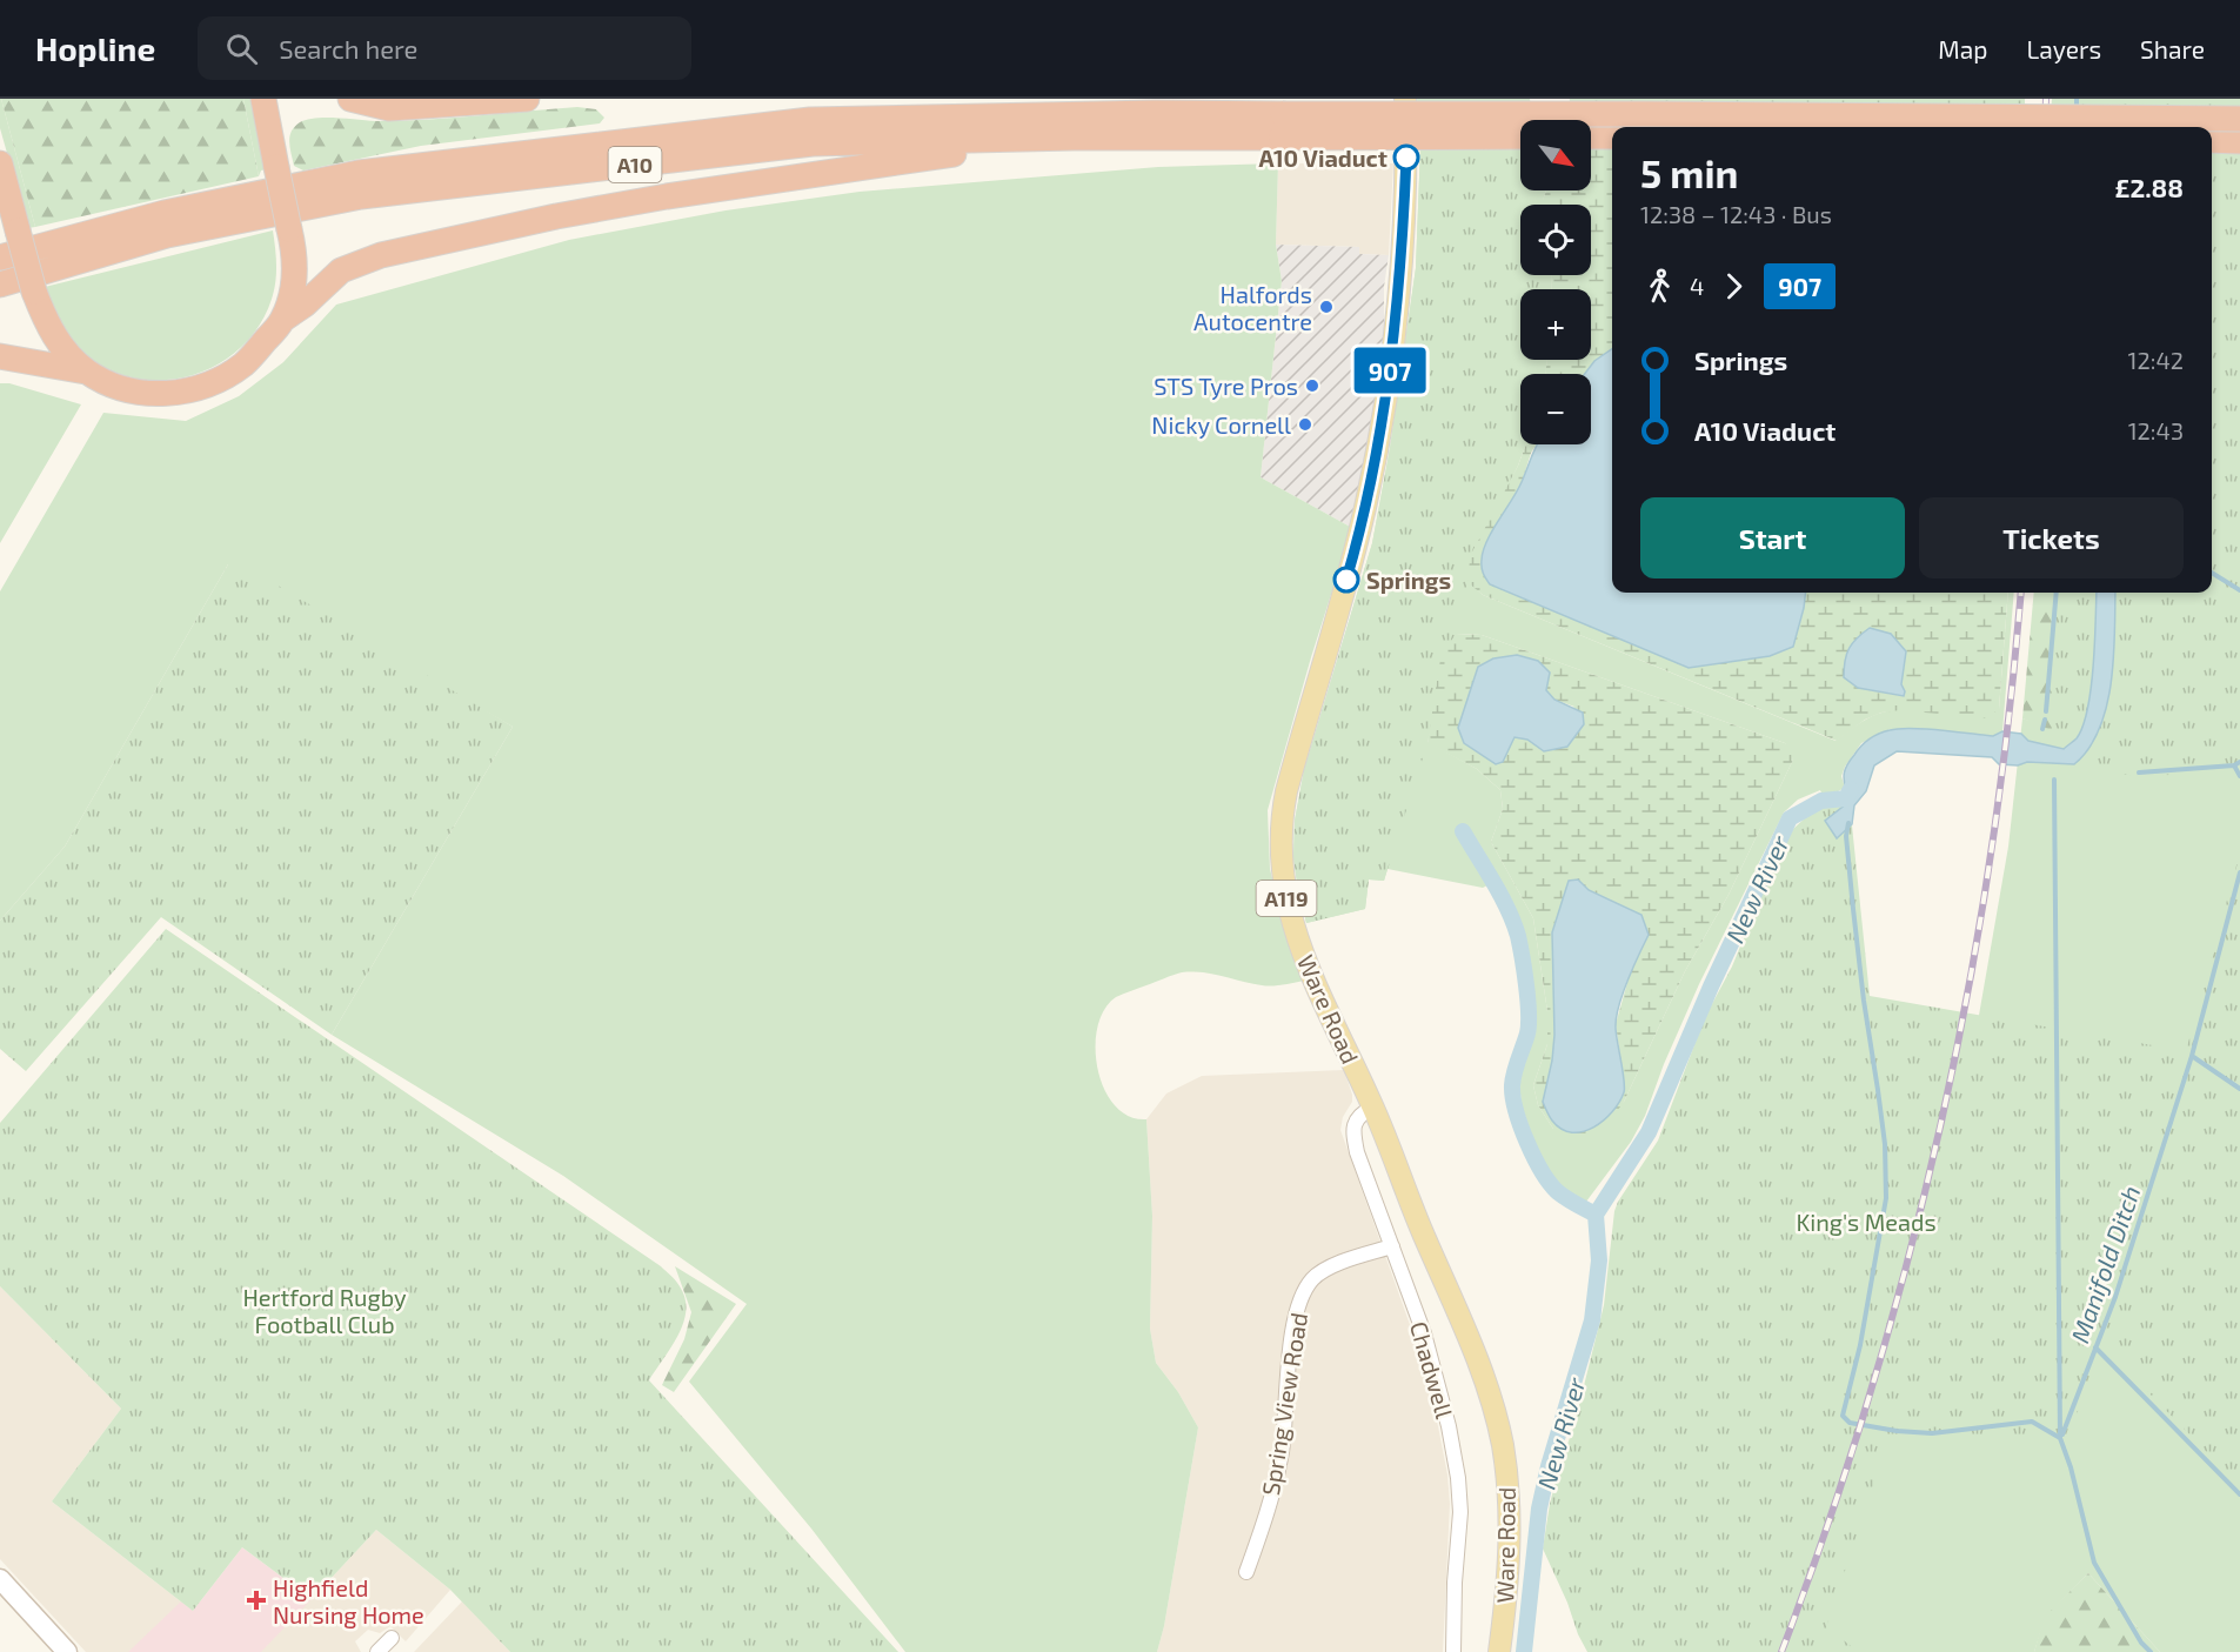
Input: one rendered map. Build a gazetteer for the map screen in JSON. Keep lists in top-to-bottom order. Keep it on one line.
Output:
{"streets":{"highway":["A10"],"main road":["A119","Ware Road"],"street":["Chadwell","Spring View Road"]},"crossings":[["Ware Road","Chadwell"],["Chadwell","Spring View Road"]],"water":["New River","Manifold Ditch"],"parks":["King's Meads","Hertford Rugby Football Club"],"places":{"other":["A10 Viaduct","Halfords Autocentre","STS Tyre Pros","Nicky Cornell","Springs"],"health":["Highfield Nursing Home"]},"lines":["bus line 907"],"north":"bottom right","page":{"header":"Hopline","search":"Search here","nav":["Map","Layers","Share"],"on_map":"907","map_buttons":["+","−"],"heading":["5 min","12:38 – 12:43 · Bus","£2.88"],"legs":["4","907"],"list":[{"name":"Springs","value":"12:42"},{"name":"A10 Viaduct","value":"12:43"}],"buttons":["Start","Tickets"]}}
